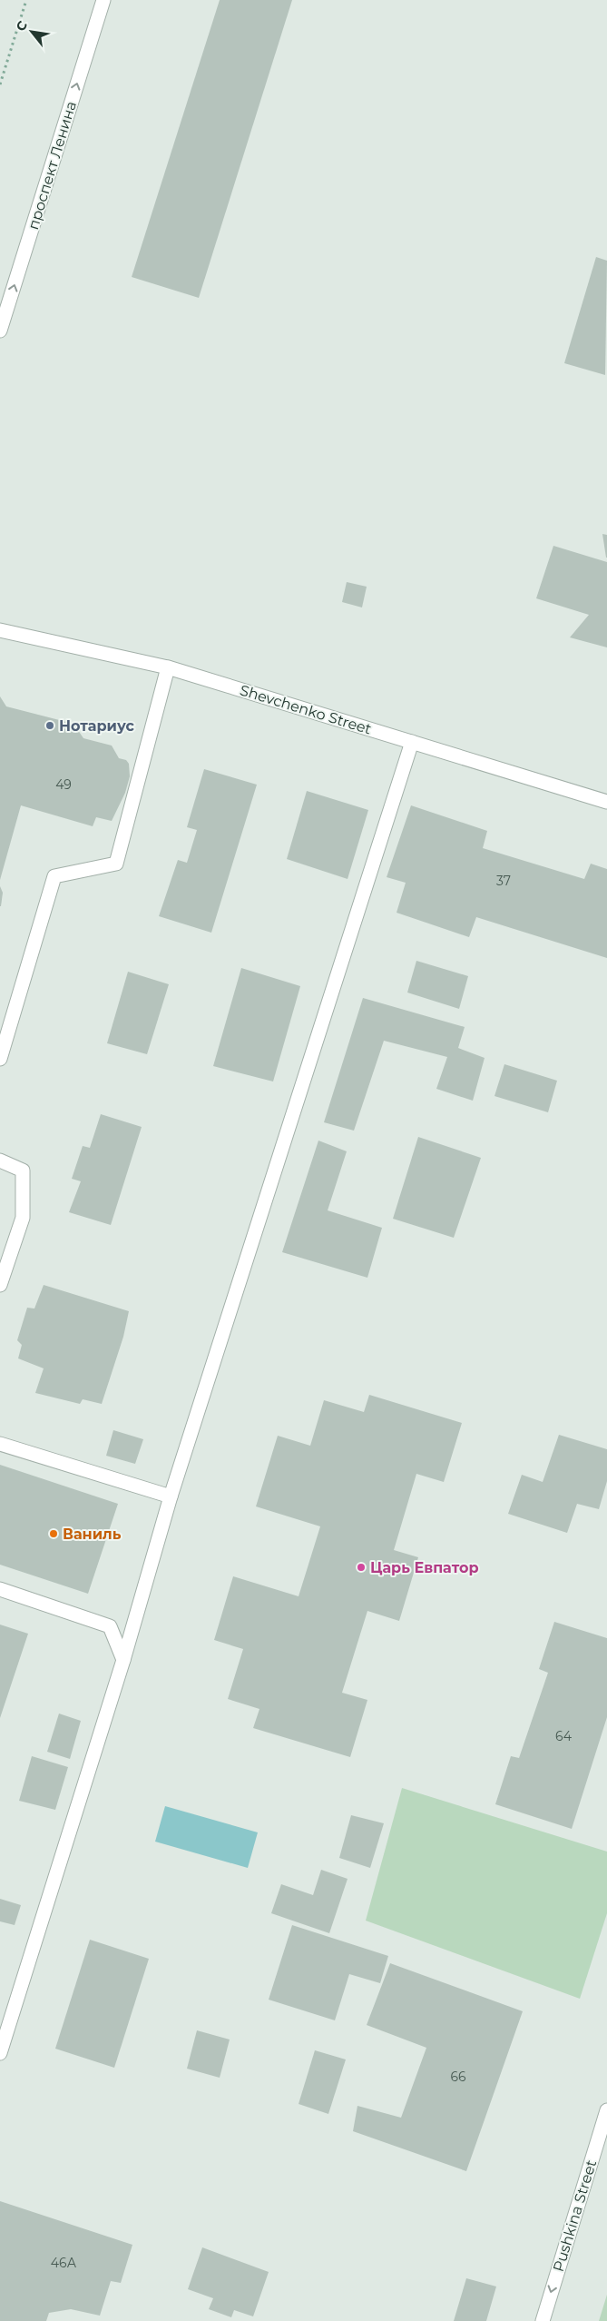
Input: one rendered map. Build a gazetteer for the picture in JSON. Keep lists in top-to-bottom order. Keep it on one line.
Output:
{"streets":{"street":["проспект Ленина","Shevchenko Street","Pushkina Street"]},"one_way":["проспект Ленина","Pushkina Street"],"places":["Нотариус","Ваниль","Царь Евпатор"],"house_numbers":["49","37","64","66","46А"],"north":"top left"}
